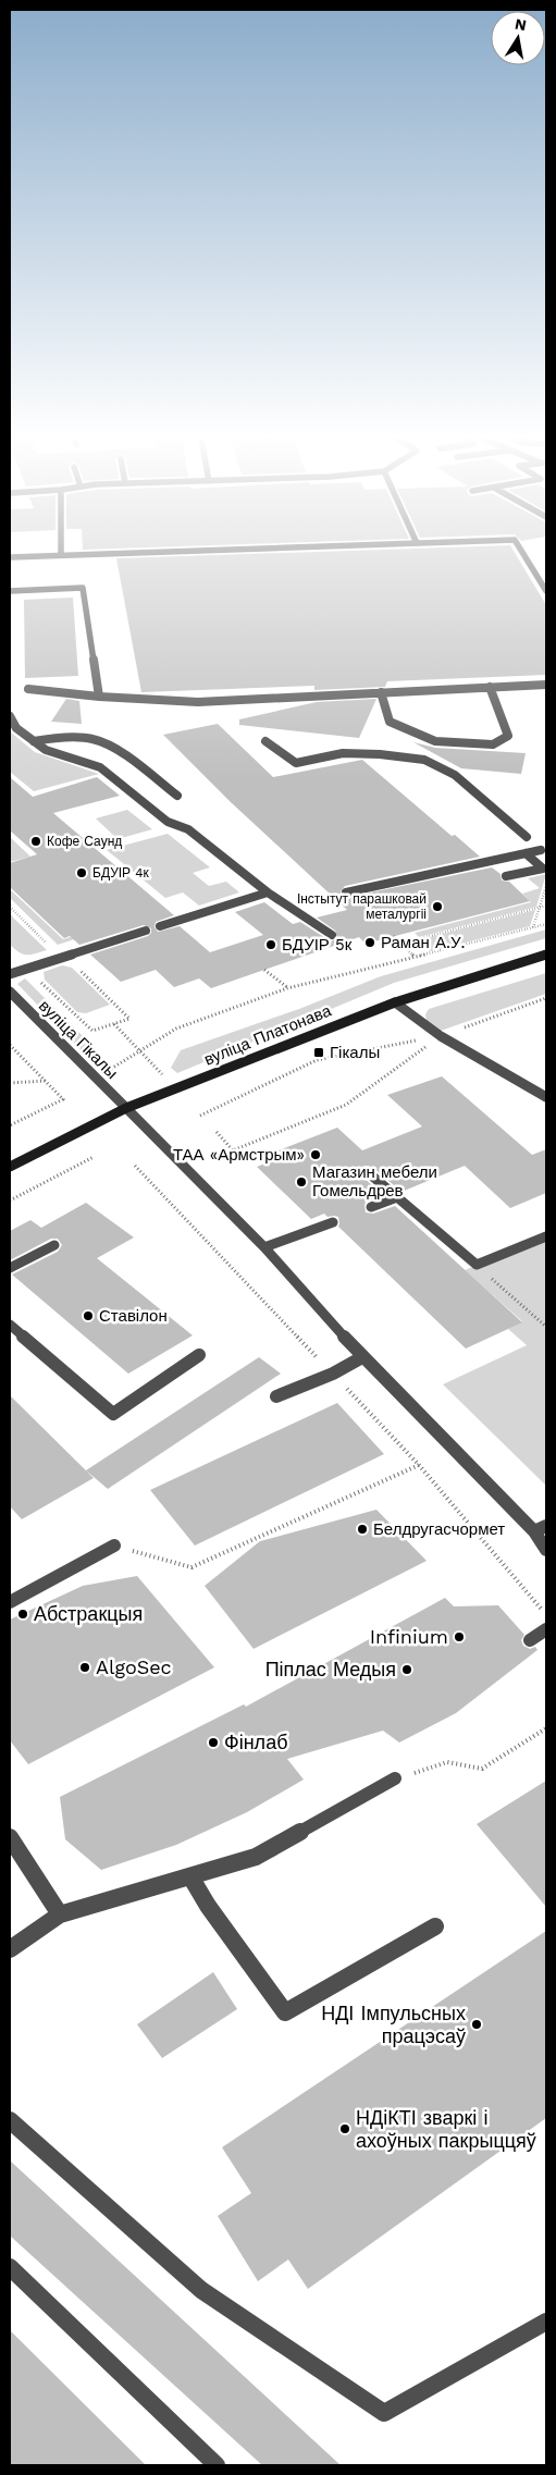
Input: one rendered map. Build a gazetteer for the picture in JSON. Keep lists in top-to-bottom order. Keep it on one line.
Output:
{"streets":{"main road":["вуліца Платонава"],"street":["вуліца Гікалы"]},"crossings":[["вуліца Платонава","вуліца Гікалы"]],"places":{"other":["Кофе Саунд","БДУІР 4к","Інстытут парашковай металургіі","Раман А.У.","БДУІР 5к","ТАА «Армстрым»","Магазин мебели Гомельдрев","Ставілон","Белдругасчормет","Абстракцыя","Infinium","AlgoSec","Піплас Медыя","Фінлаб","НДІ Імпульсных працэсаў","НДіКТІ зваркі і ахоўных пакрыццяў"],"transit":["Гікалы"]},"north":"top"}
